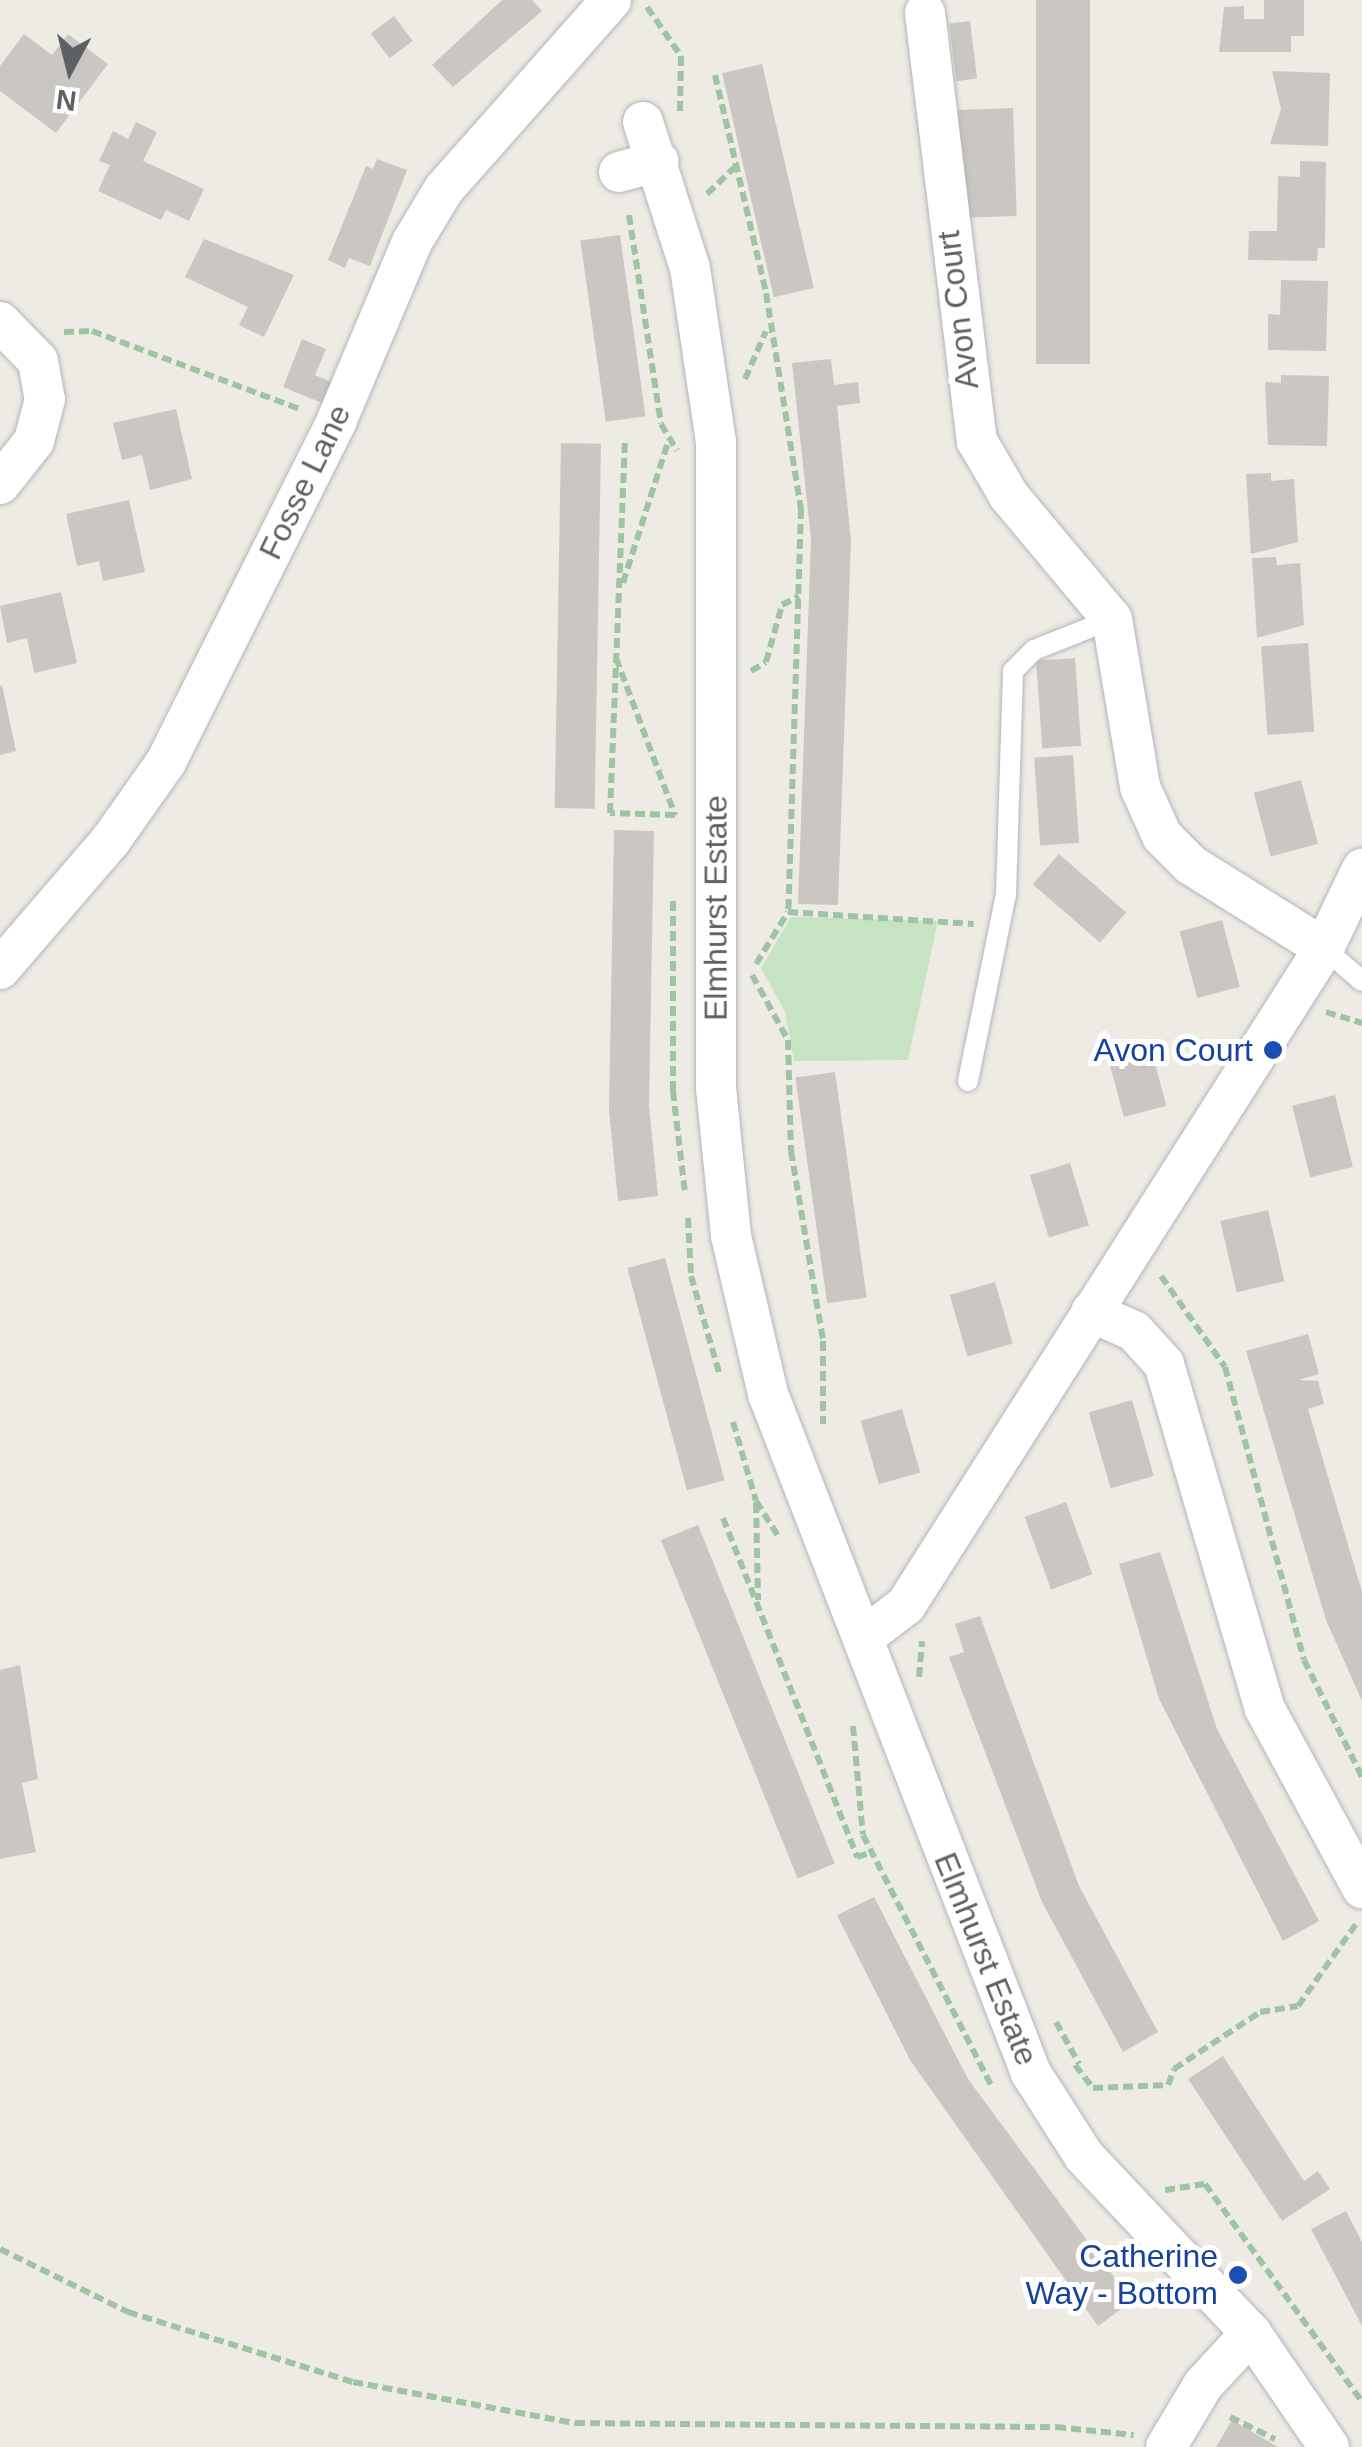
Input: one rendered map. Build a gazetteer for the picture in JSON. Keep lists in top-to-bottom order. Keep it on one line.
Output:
{"streets":{"street":["Avon Court","Fosse Lane","Elmhurst Estate"]},"places":["Avon Court","Catherine Way - Bottom"],"north":"bottom"}
